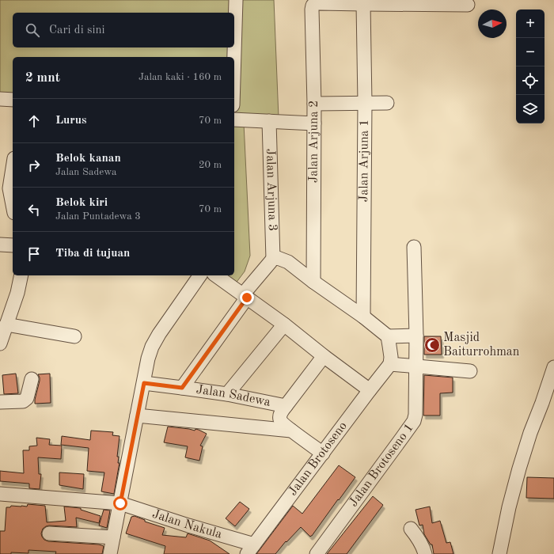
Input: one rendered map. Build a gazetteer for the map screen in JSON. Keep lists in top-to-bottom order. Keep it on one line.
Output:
{"streets":{"street":["Jalan Arjuna 2","Jalan Arjuna 1","Jalan Arjuna 3","Jalan Sadewa","Jalan Brotoseno","Jalan Brotoseno 1","Jalan Nakula"]},"crossings":[["Jalan Arjuna 2","Jalan Arjuna 1"],["Jalan Brotoseno","Jalan Nakula"]],"places":{"mosque":["Masjid Baiturrohman"]},"north":"right","page":{"map_buttons":["+","−"],"search":"Cari di sini","heading":["2 mnt","Jalan kaki · 160 m"],"list":[["Lurus","70 m"],["Belok kanan","Jalan Sadewa","20 m"],["Belok kiri","Jalan Puntadewa 3","70 m"],"Tiba di tujuan"]}}
